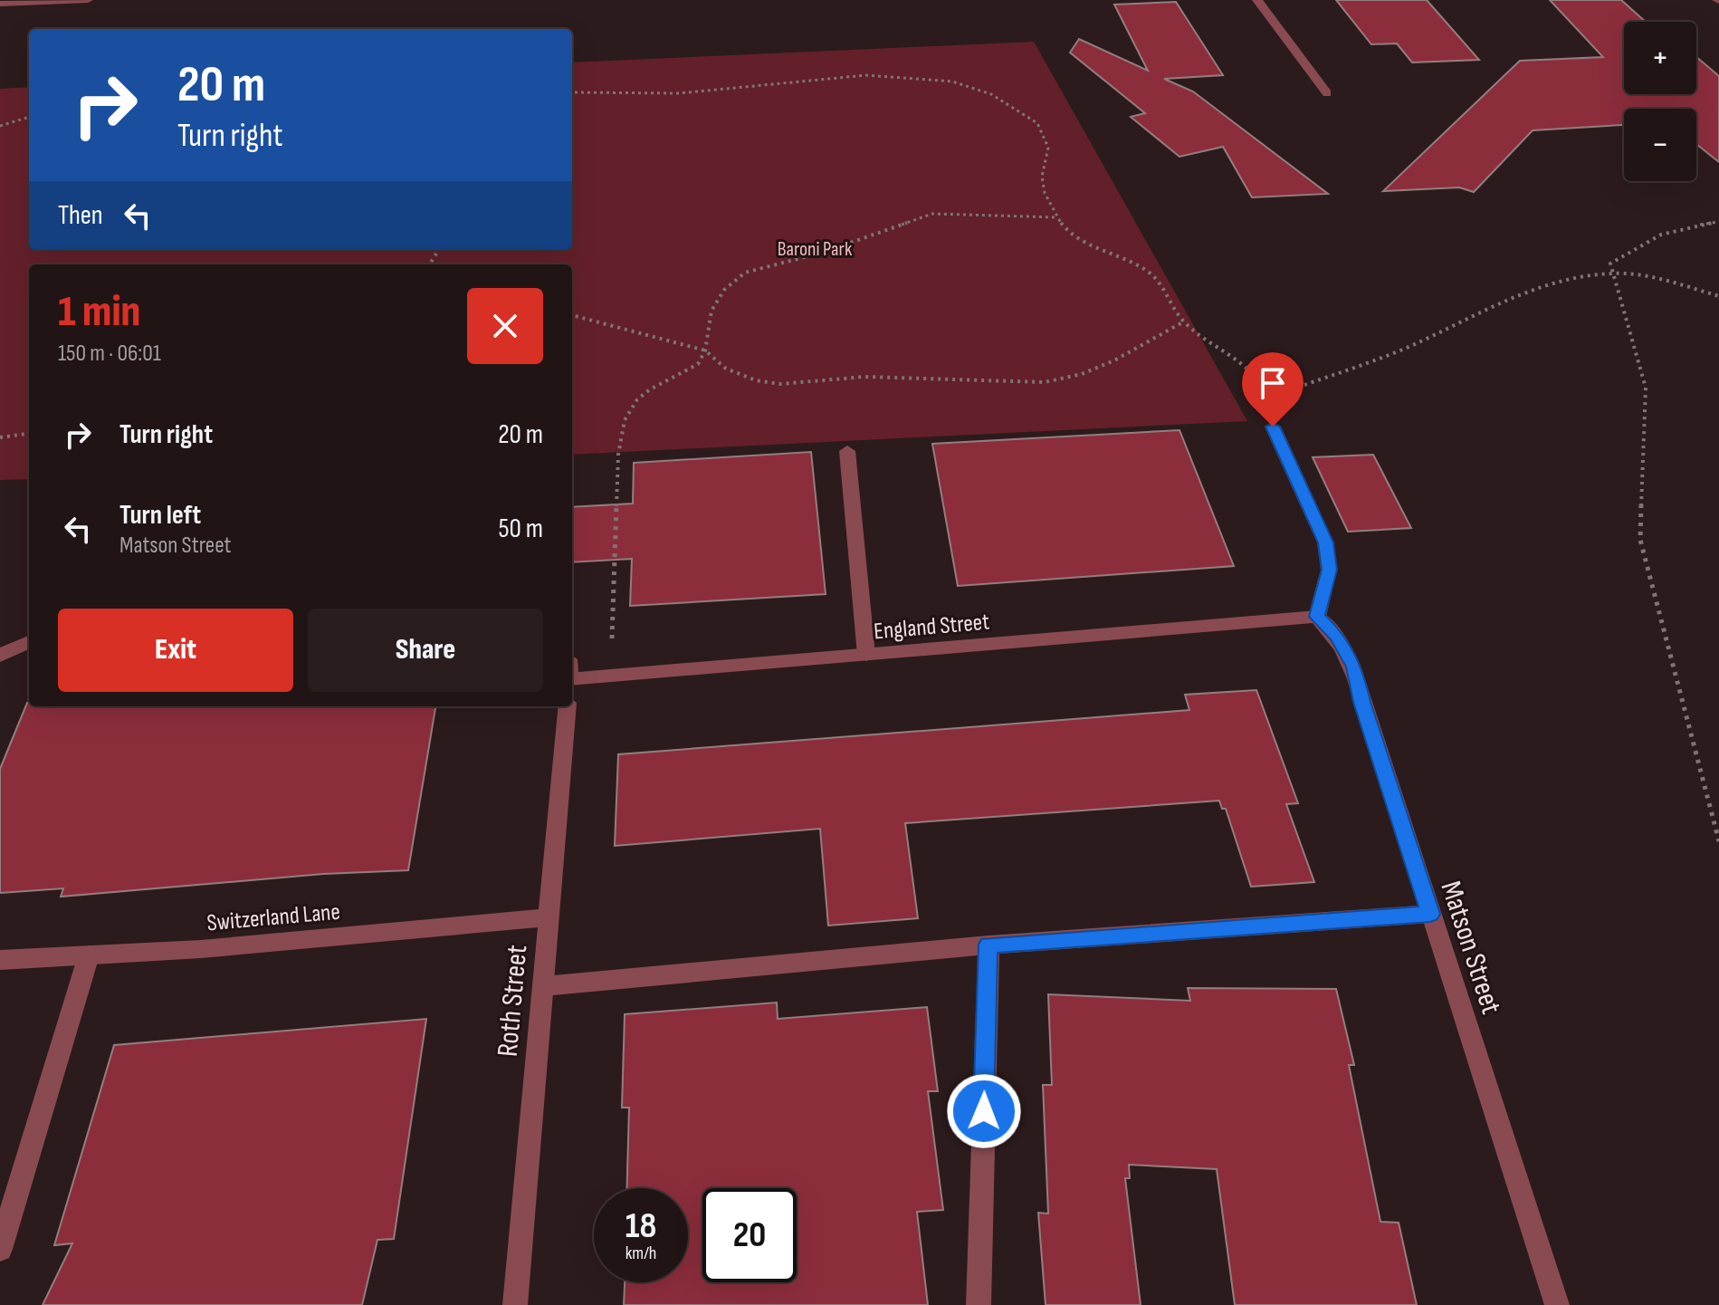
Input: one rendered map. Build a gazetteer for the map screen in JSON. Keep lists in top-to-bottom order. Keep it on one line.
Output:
{"streets":{"street":["England Street","Switzerland Lane","Matson Street","Roth Street"]},"crossings":[["England Street","Matson Street"],["Switzerland Lane","Roth Street"]],"parks":["Baroni Park"],"page":{"map_buttons":["+","−"],"turn":["20 m","Turn right"],"then":"Then","heading":["1 min","150 m · 06:01"],"list":[{"name":"Turn right","value":"20 m"},{"name":"Turn left","note":"Matson Street","value":"50 m"}],"buttons":["Exit","Share"],"speed":"18 km/h","limit":"20"}}
